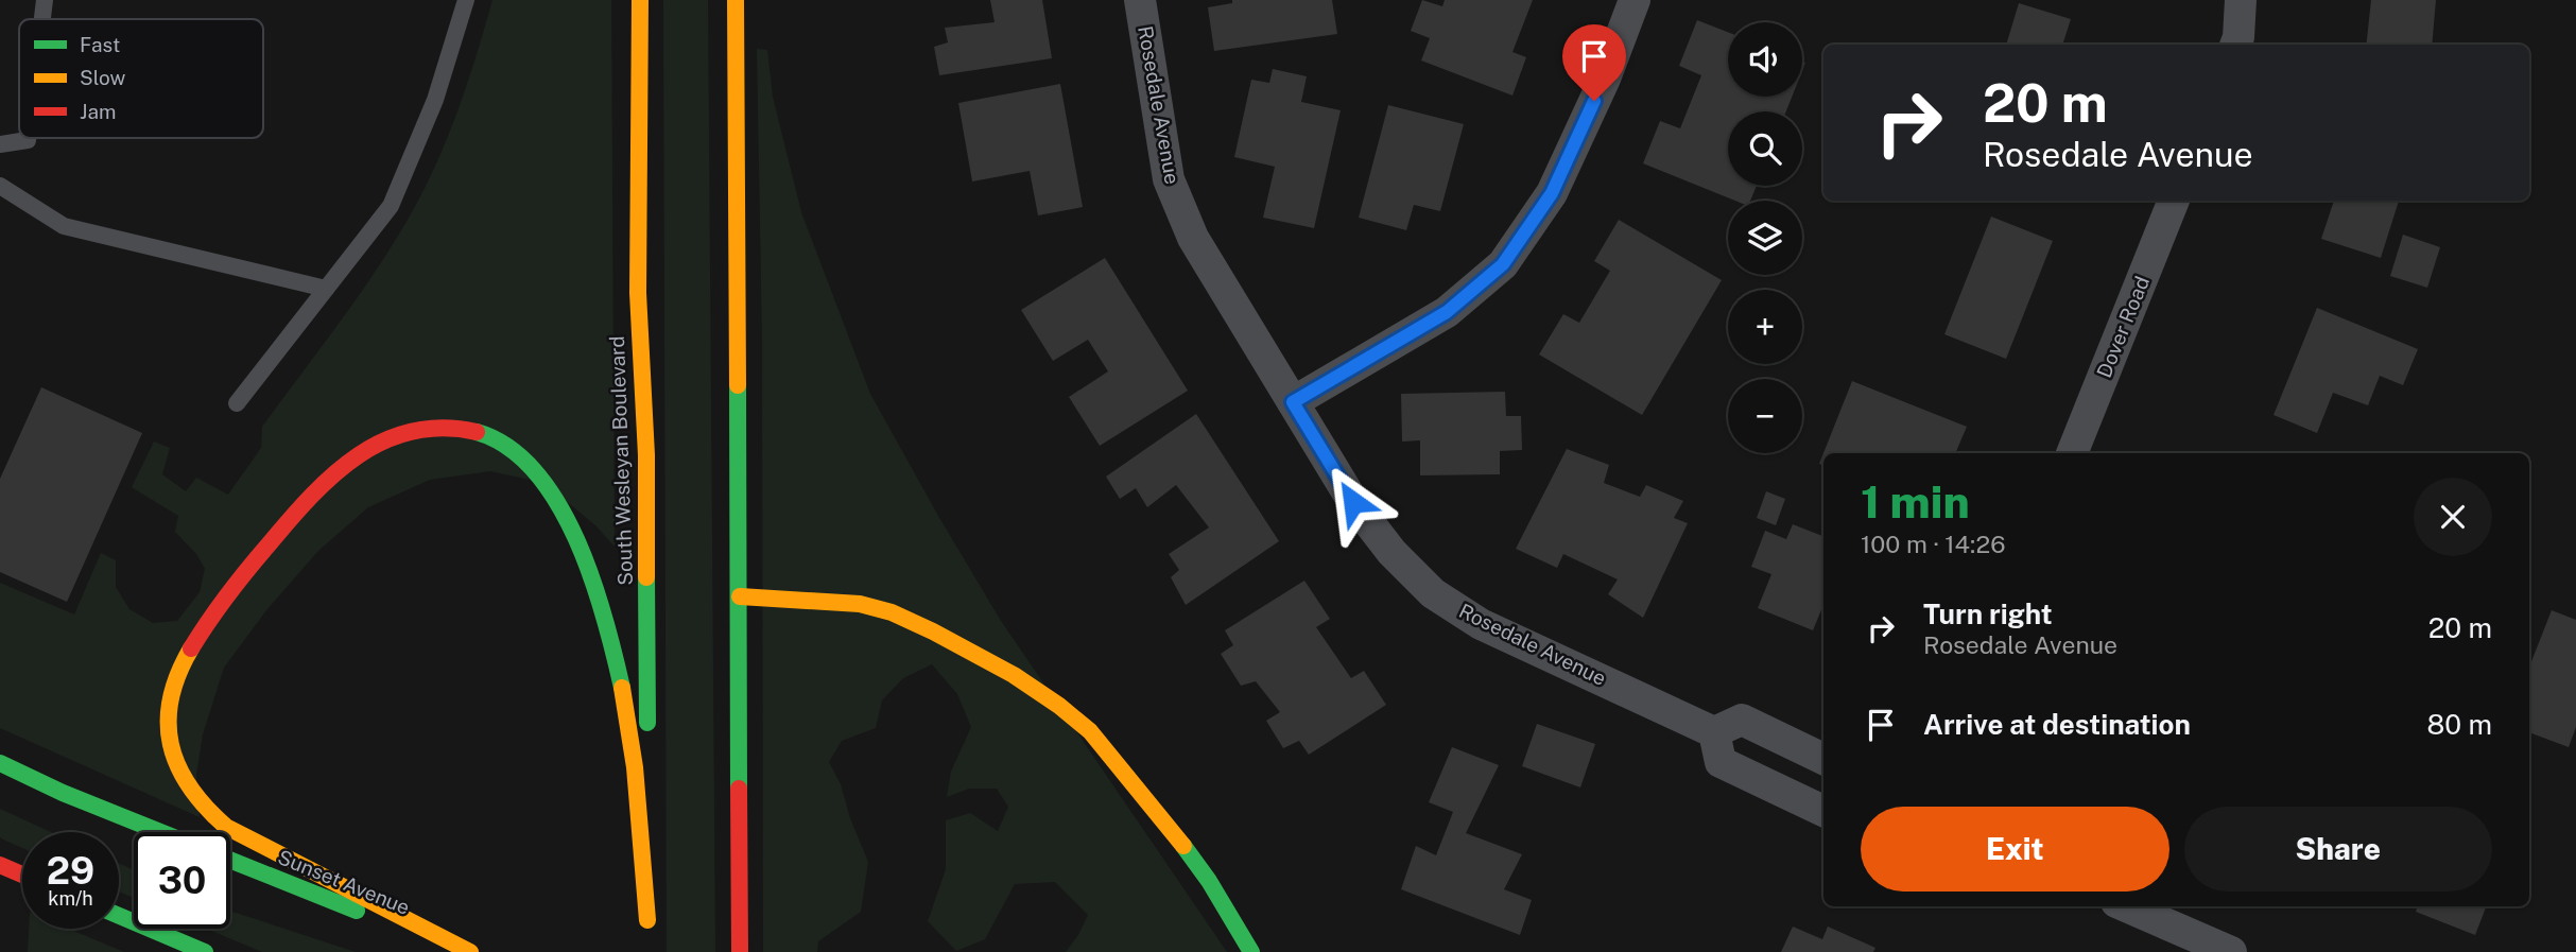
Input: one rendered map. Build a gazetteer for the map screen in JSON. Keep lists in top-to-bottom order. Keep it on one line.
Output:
{"streets":{"main road":["South Wesleyan Boulevard","Sunset Avenue"],"street":["Rosedale Avenue","Dover Road"]},"legend":["Fast","Slow","Jam"],"page":{"map_buttons":["+","−"],"turn":["20 m","Rosedale Avenue"],"heading":["1 min","100 m · 14:26"],"list":[{"name":"Turn right","note":"Rosedale Avenue","value":"20 m"},{"name":"Arrive at destination","value":"80 m"}],"buttons":["Exit","Share"],"speed":"29 km/h","limit":"30"}}
